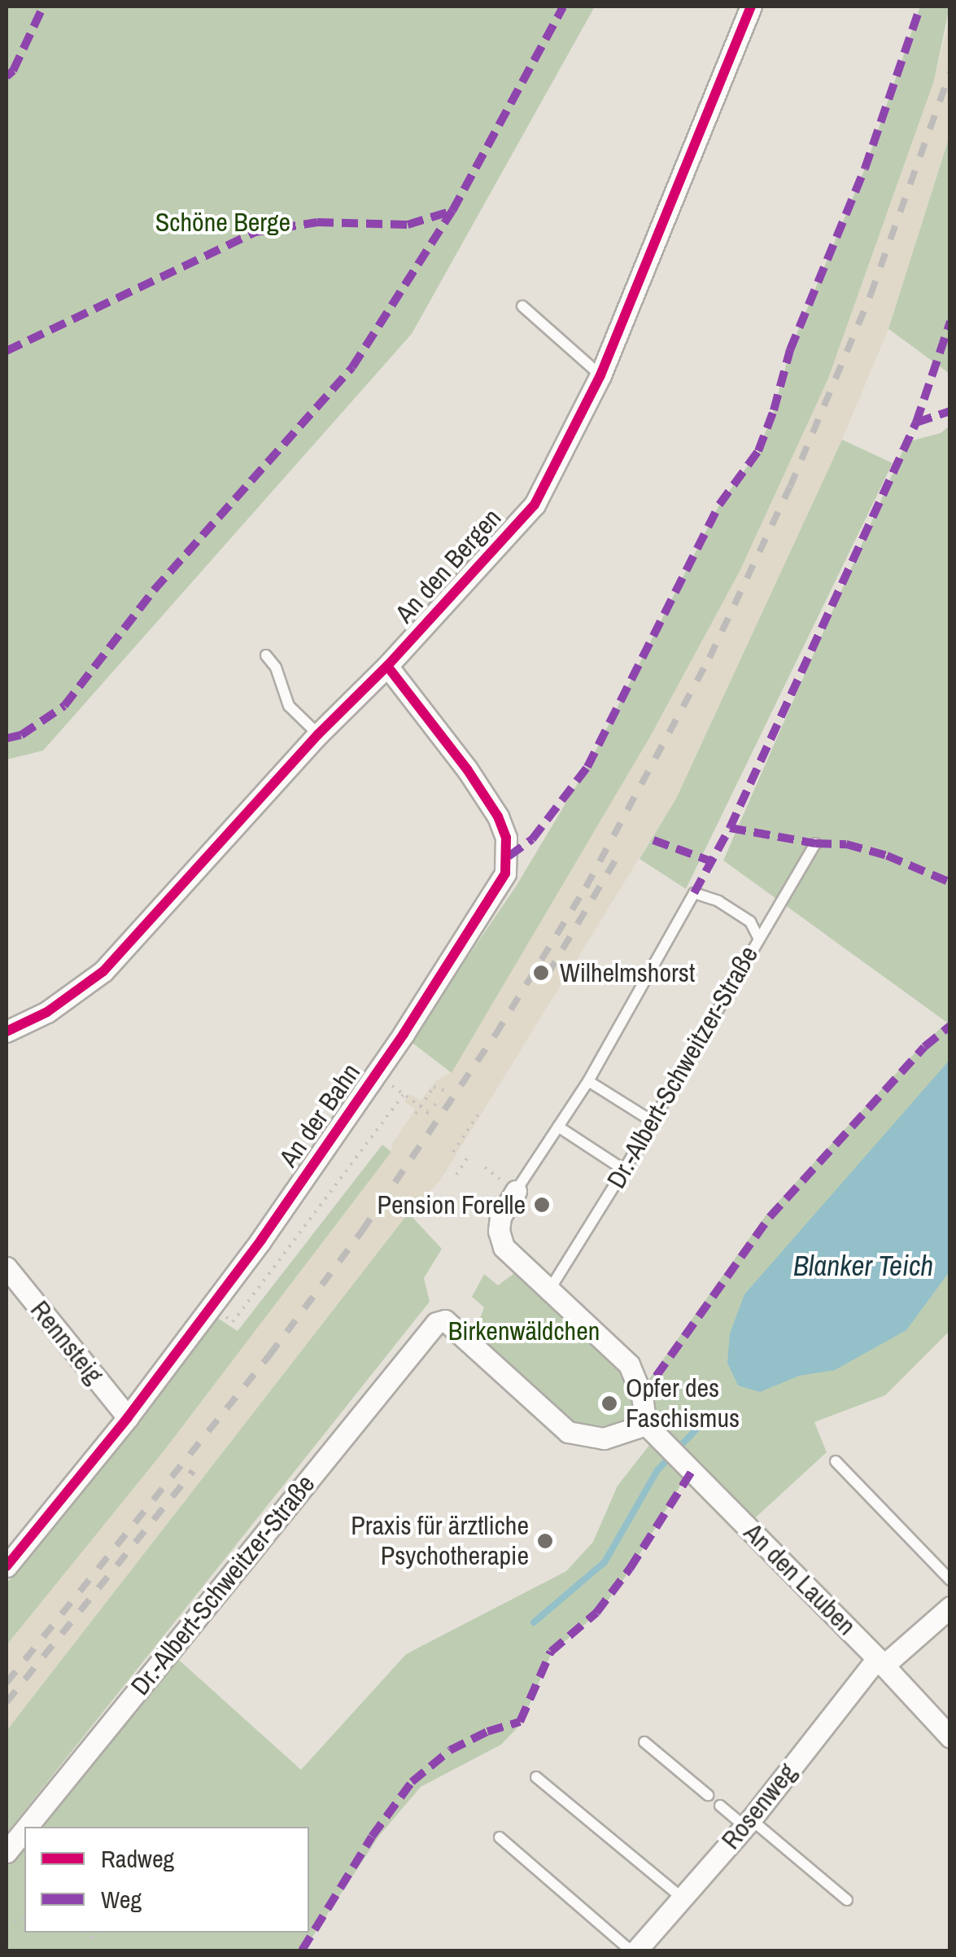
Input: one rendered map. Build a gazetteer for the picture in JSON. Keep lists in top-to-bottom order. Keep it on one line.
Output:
{"streets":{"street":["An den Bergen","Dr.-Albert-Schweitzer-Straße","An der Bahn","Rennsteig","An den Lauben","Rosenweg"]},"crossings":[["An den Bergen","An der Bahn"],["Dr.-Albert-Schweitzer-Straße","An den Lauben"],["An der Bahn","Rennsteig"],["An den Lauben","Rosenweg"]],"water":["Blanker Teich"],"parks":["Schöne Berge","Birkenwäldchen"],"places":["Wilhelmshorst","Pension Forelle","Opfer des Faschismus","Praxis für ärztliche Psychotherapie"],"legend":["Radweg","Weg"]}
